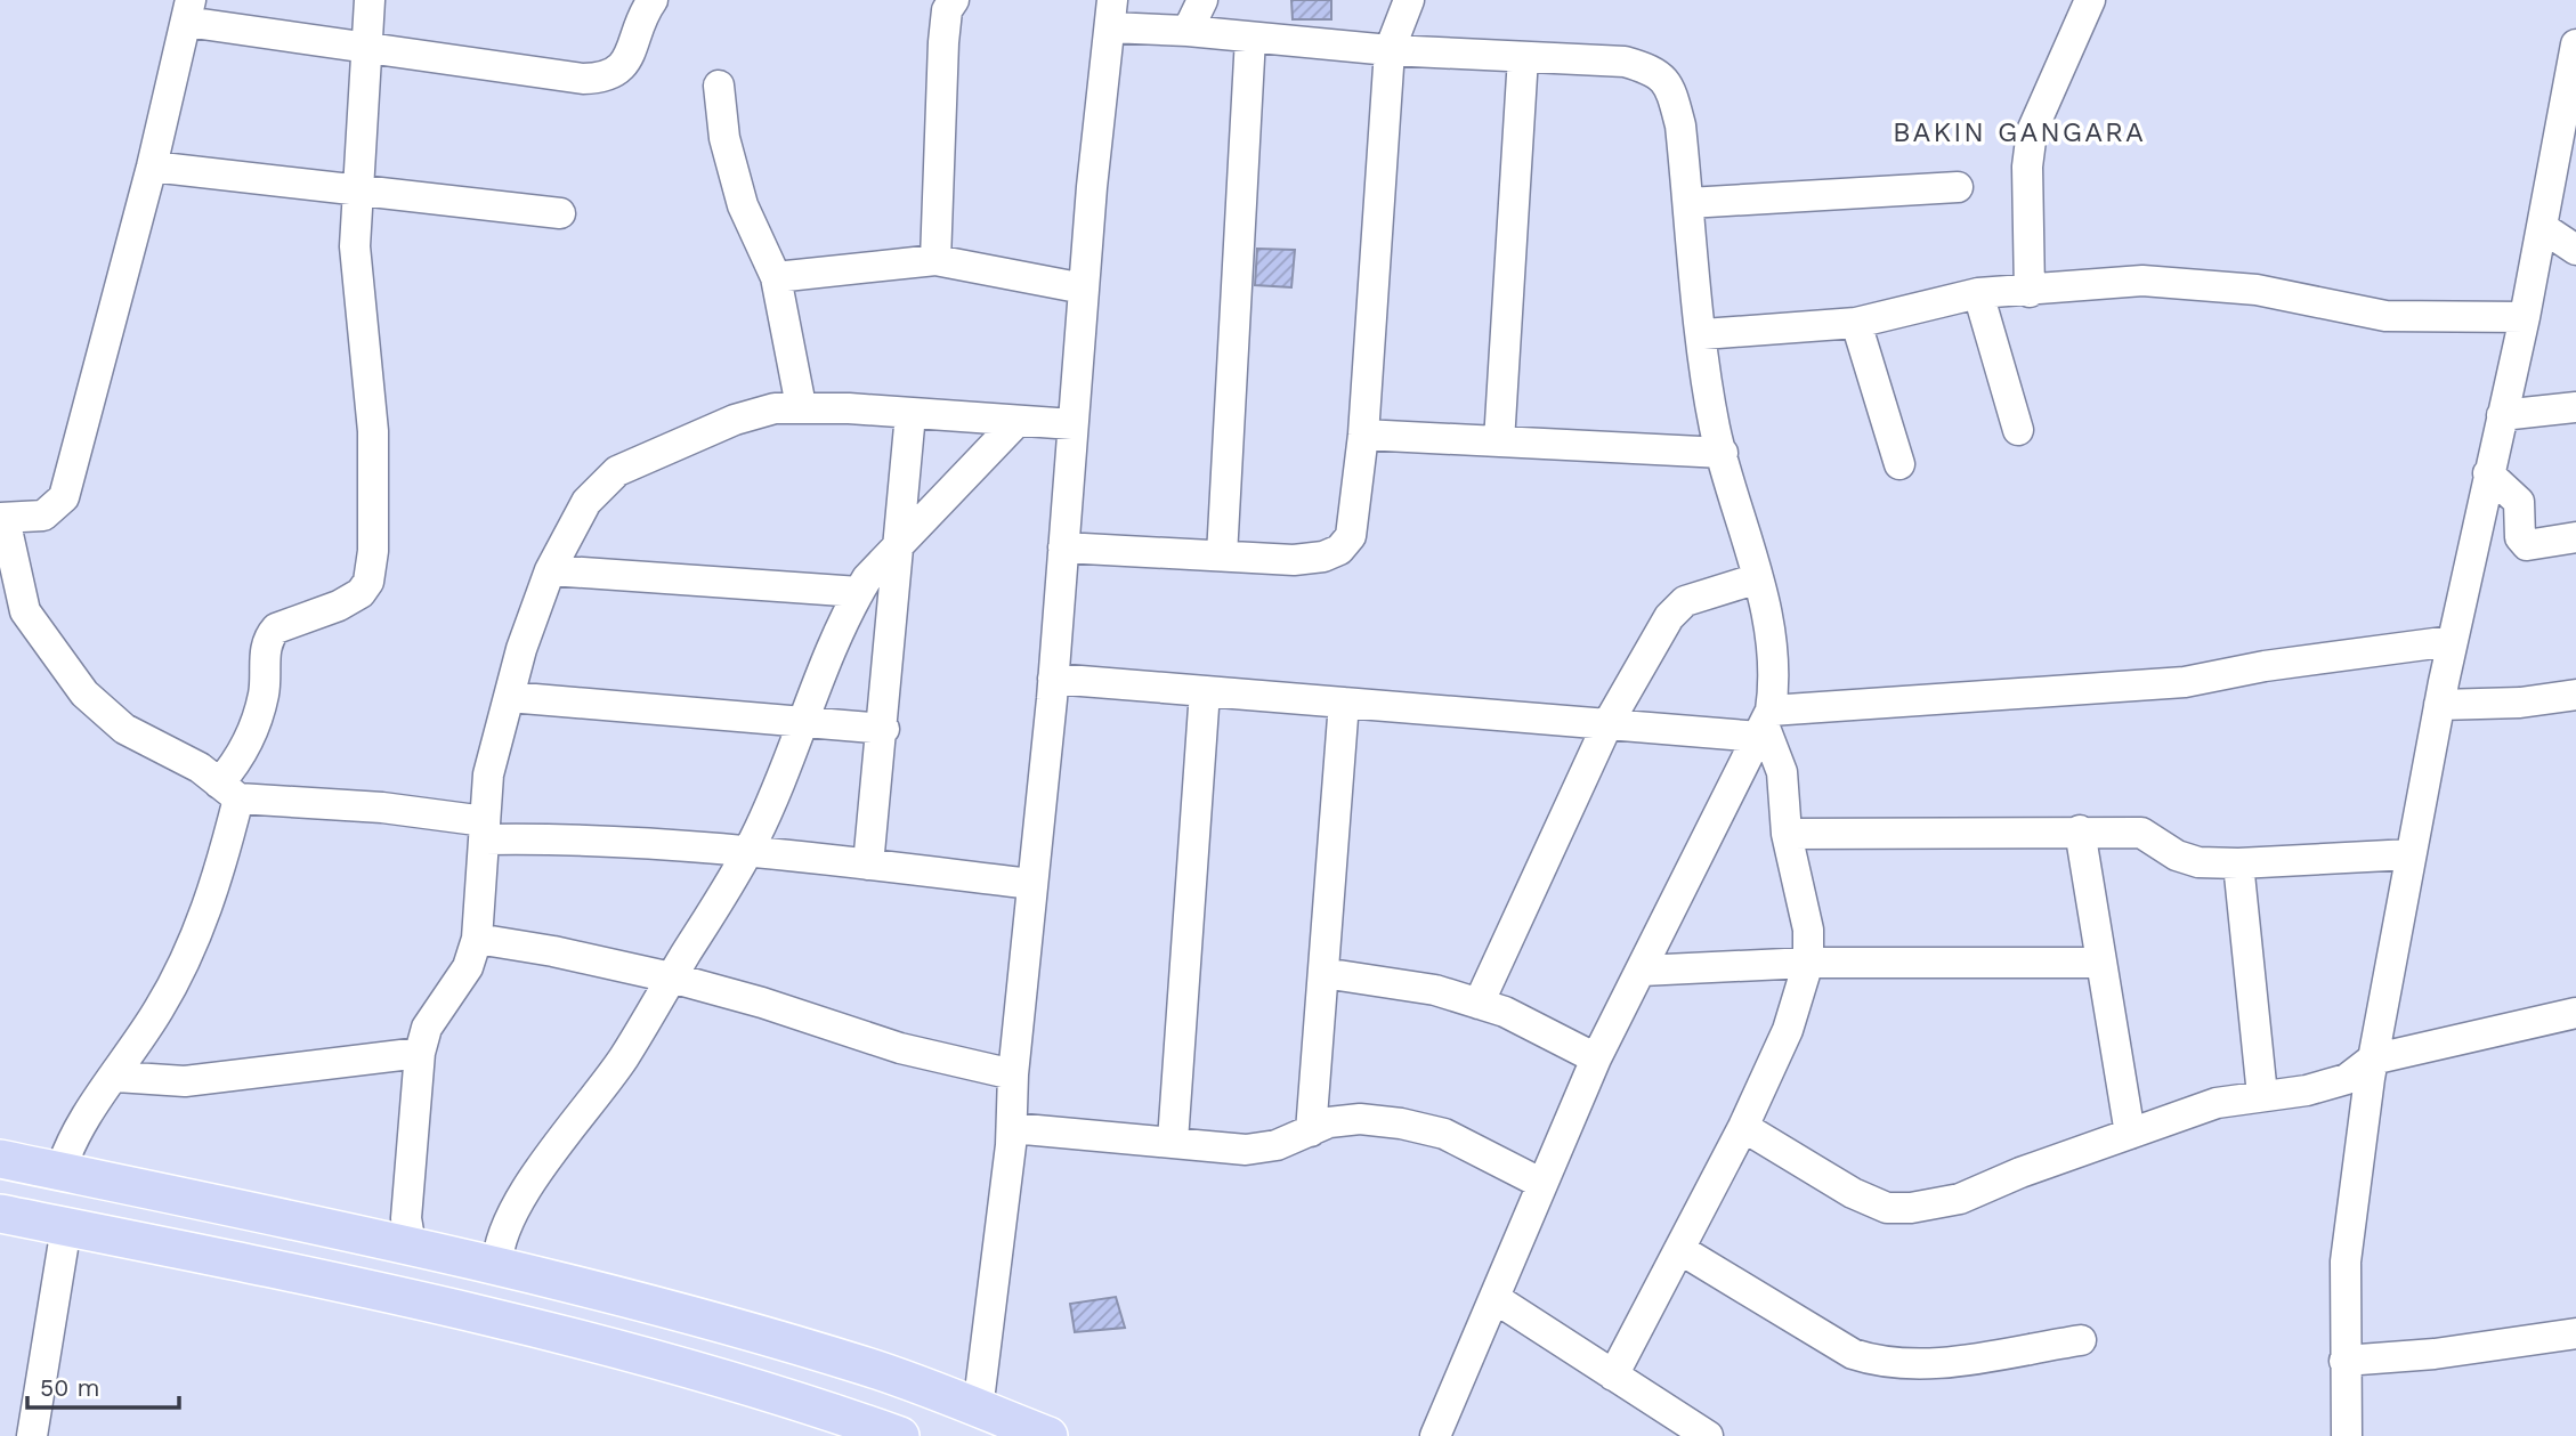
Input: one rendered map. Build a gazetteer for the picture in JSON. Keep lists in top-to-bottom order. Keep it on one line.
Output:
{"districts":["BAKIN GANGARA"],"scale_bar":"50 m"}
